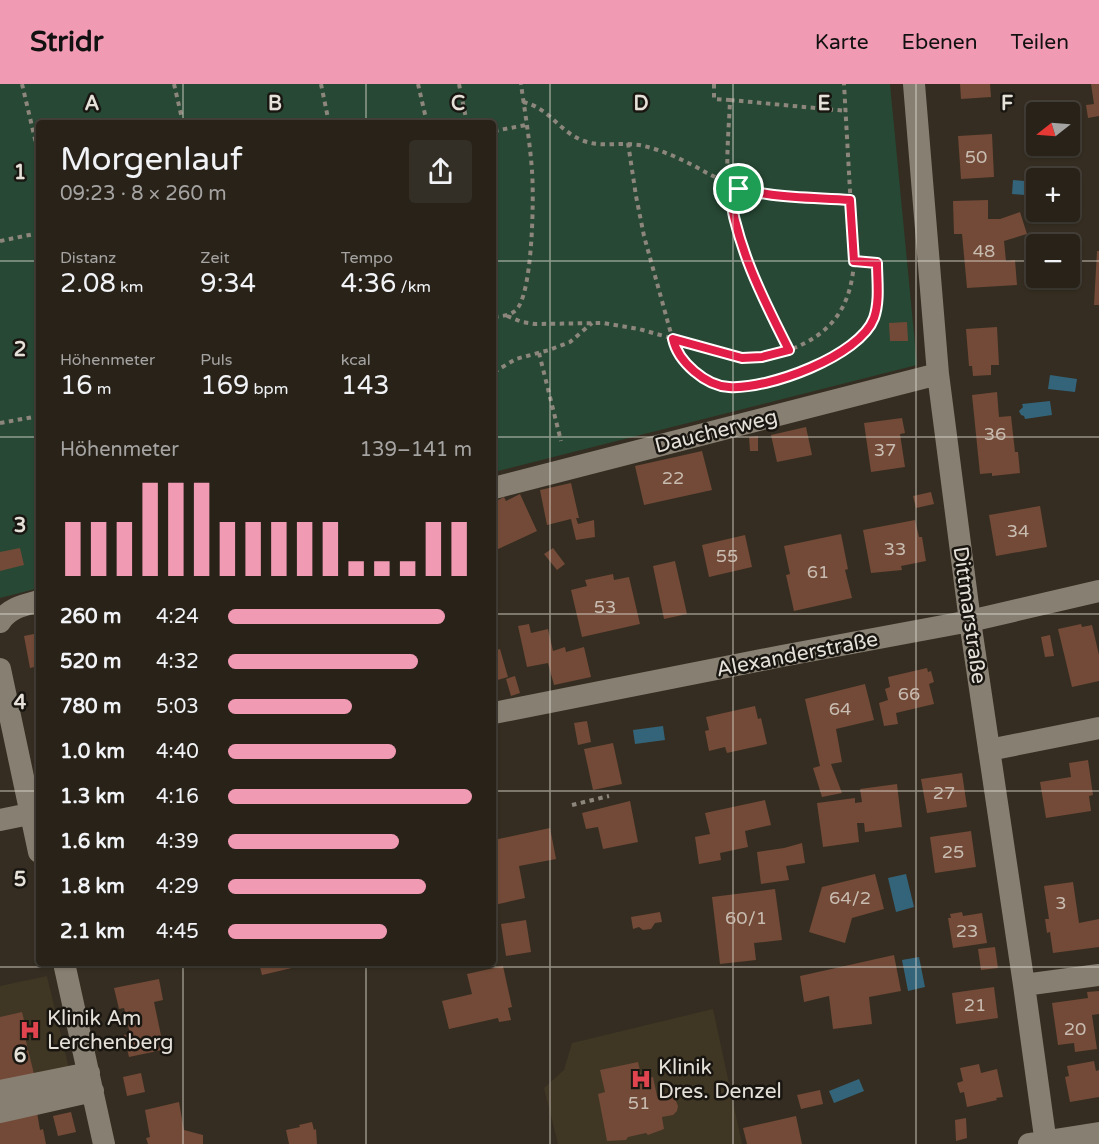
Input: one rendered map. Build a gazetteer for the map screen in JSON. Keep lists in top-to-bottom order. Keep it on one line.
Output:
{"streets":{"street":["Daucherweg","Dittmarstraße","Alexanderstraße"]},"crossings":[["Daucherweg","Dittmarstraße"],["Dittmarstraße","Alexanderstraße"]],"places":{"hospital":["Klinik Am Lerchenberg","Klinik Dres. Denzel"]},"house_numbers":["50","48","36","37","22","34","33","55","61","53","66","64","27","25","64/2","3","60/1","23","21","20","51"],"north":"left","page":{"header":"Stridr","nav":["Karte","Ebenen","Teilen"],"map_buttons":["+","−"],"heading":["Morgenlauf","09:23 · 8 × 260 m"],"stats":[["Distanz","2.08 km"],["Zeit","9:34"],["Tempo","4:36 /km"],["Höhenmeter","16 m"],["Puls","169 bpm"],["kcal","143"]],"chart":["Höhenmeter","139–141 m"],"list":[{"name":"260 m","note":"4:24"},{"name":"520 m","note":"4:32"},{"name":"780 m","note":"5:03"},{"name":"1.0 km","note":"4:40"},{"name":"1.3 km","note":"4:16"},{"name":"1.6 km","note":"4:39"},{"name":"1.8 km","note":"4:29"},{"name":"2.1 km","note":"4:45"}]},"grid":{"columns":["A","B","C","D","E","F"],"rows":["1","2","3","4","5","6"]}}
